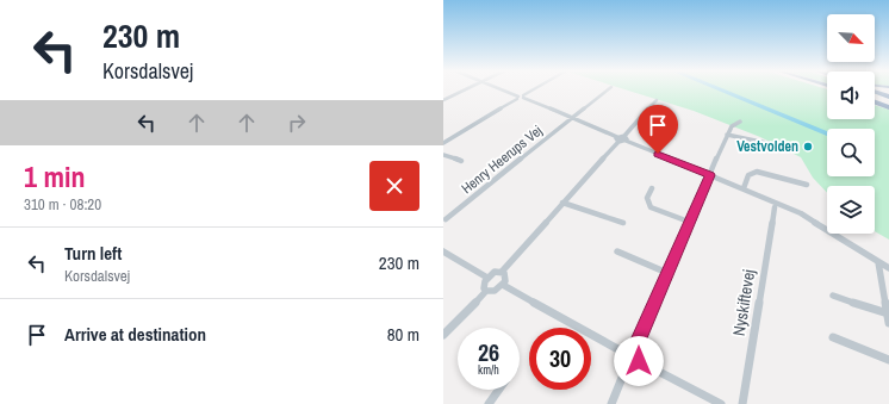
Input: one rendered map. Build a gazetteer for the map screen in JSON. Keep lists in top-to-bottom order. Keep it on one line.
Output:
{"streets":{"street":["Henry Heerups Vej","Nyskiftevej"]},"places":["Vestvolden"],"north":"bottom right","page":{"turn":["230 m","Korsdalsvej"],"heading":["1 min","310 m · 08:20"],"list":[{"name":"Turn left","note":"Korsdalsvej","value":"230 m"},{"name":"Arrive at destination","value":"80 m"}],"speed":"26 km/h","limit":"30"}}
